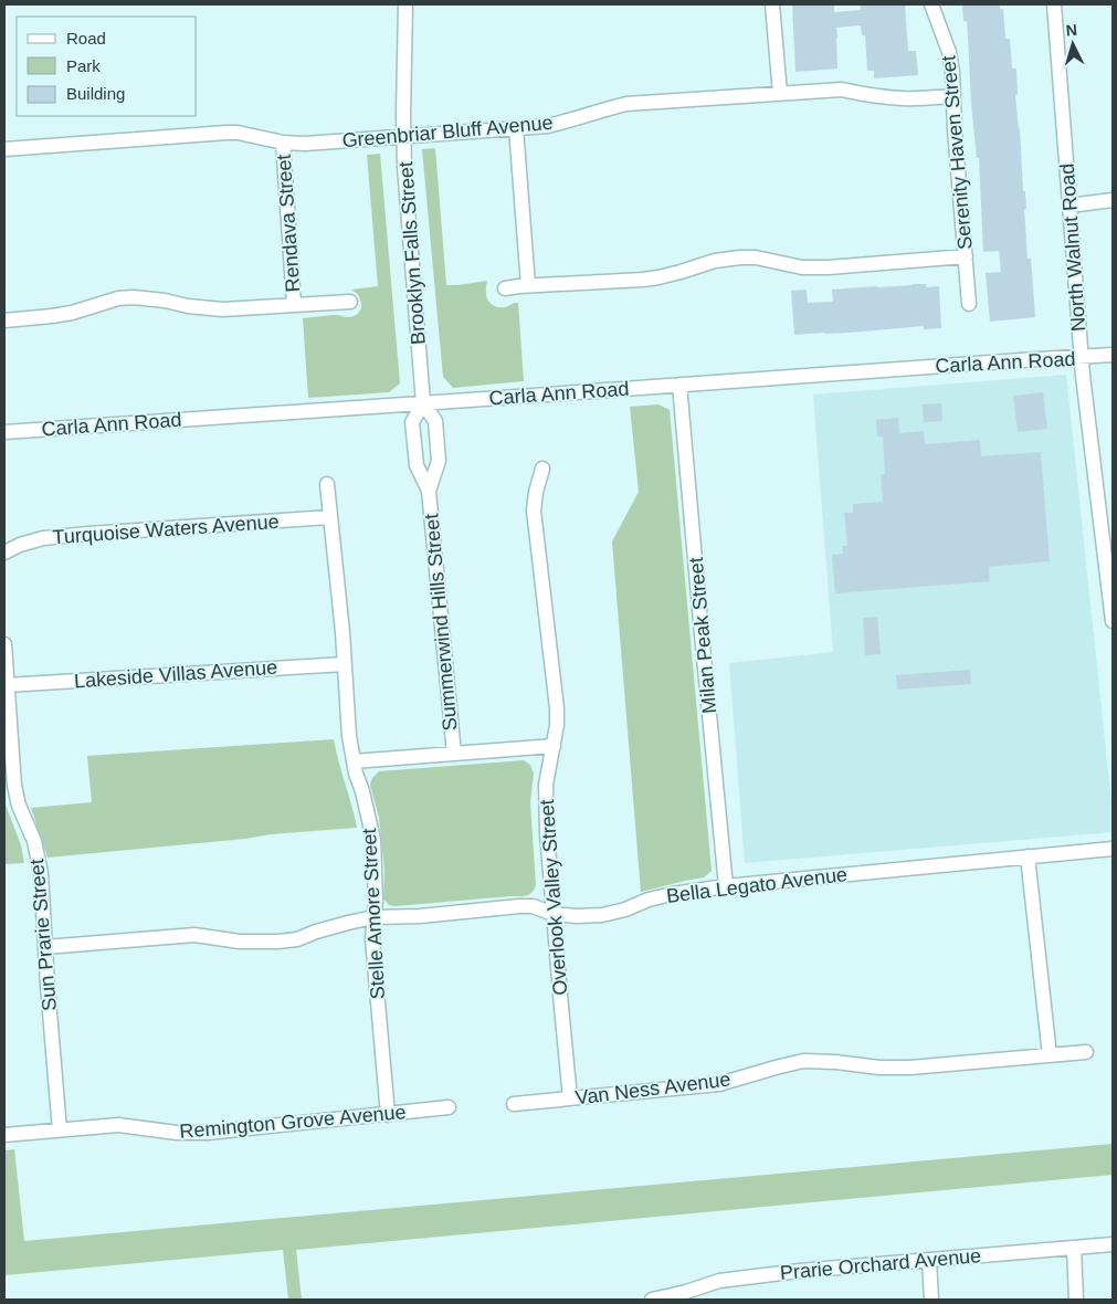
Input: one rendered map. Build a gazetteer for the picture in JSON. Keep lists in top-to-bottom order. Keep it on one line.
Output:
{"streets":{"street":["Greenbriar Bluff Avenue","Serenity Haven Street","Rendava Street","North Walnut Road","Brooklyn Falls Street","Carla Ann Road","Turquoise Waters Avenue","Summerwind Hills Street","Milan Peak Street","Lakeside Villas Avenue","Bella Legato Avenue","Overlook Valley Street","Stelle Amore Street","Sun Prarie Street","Van Ness Avenue","Remington Grove Avenue","Prarie Orchard Avenue"]},"crossings":[["Greenbriar Bluff Avenue","Serenity Haven Street"],["Greenbriar Bluff Avenue","Rendava Street"],["Greenbriar Bluff Avenue","Brooklyn Falls Street"],["North Walnut Road","Carla Ann Road"],["Brooklyn Falls Street","Carla Ann Road"],["Brooklyn Falls Street","Summerwind Hills Street"],["Carla Ann Road","Summerwind Hills Street"],["Carla Ann Road","Milan Peak Street"],["Turquoise Waters Avenue","Stelle Amore Street"],["Milan Peak Street","Bella Legato Avenue"],["Lakeside Villas Avenue","Stelle Amore Street"],["Lakeside Villas Avenue","Sun Prarie Street"],["Bella Legato Avenue","Overlook Valley Street"],["Bella Legato Avenue","Stelle Amore Street"],["Bella Legato Avenue","Sun Prarie Street"],["Overlook Valley Street","Van Ness Avenue"],["Stelle Amore Street","Remington Grove Avenue"],["Sun Prarie Street","Remington Grove Avenue"]],"legend":["Road","Park","Building"],"north":"top"}
